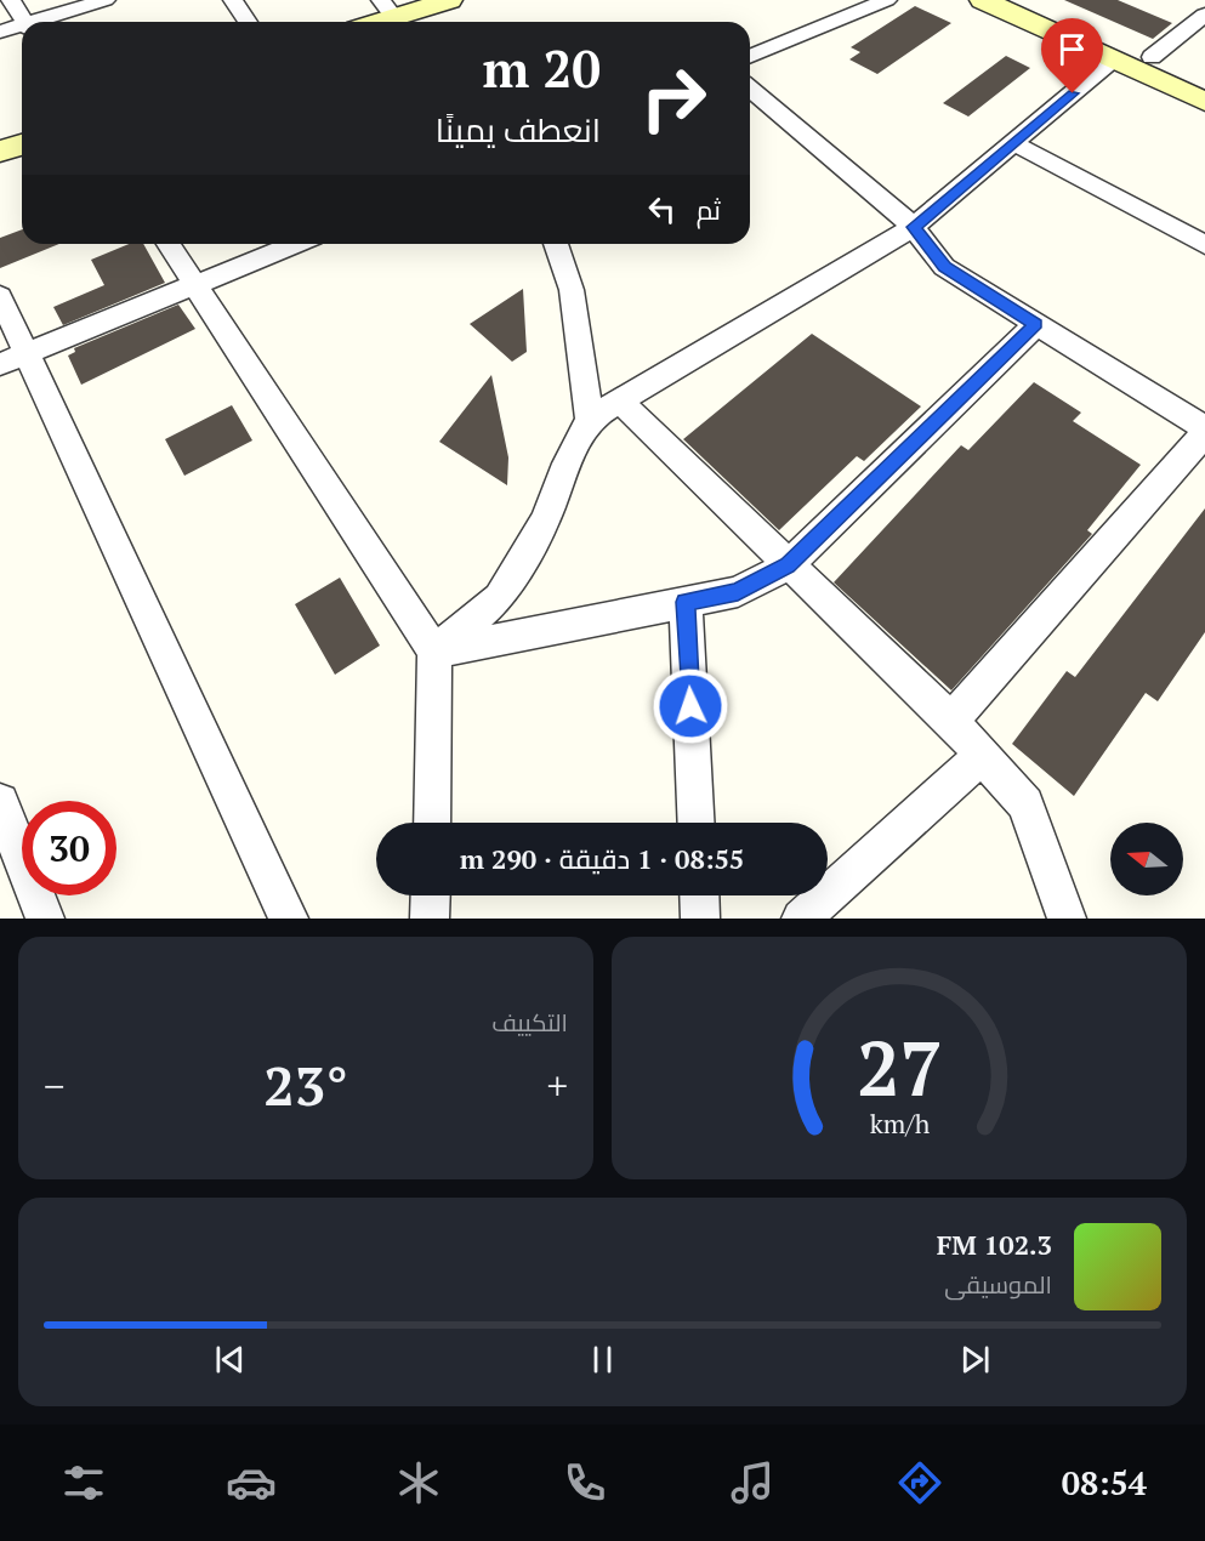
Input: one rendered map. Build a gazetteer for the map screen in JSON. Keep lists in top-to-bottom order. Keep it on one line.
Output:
{"north":"left","page":{"turn":["20 m","انعطف يمينًا"],"then":"ثم","limit":"30","trip":"08:55 · 1 دقيقة · 290 m","tile":"التكييف","heat":["−","23°","+"],"song":["102.3 FM","الموسيقى"],"tabs":"08:54","gauge":["27","km/h"]}}
